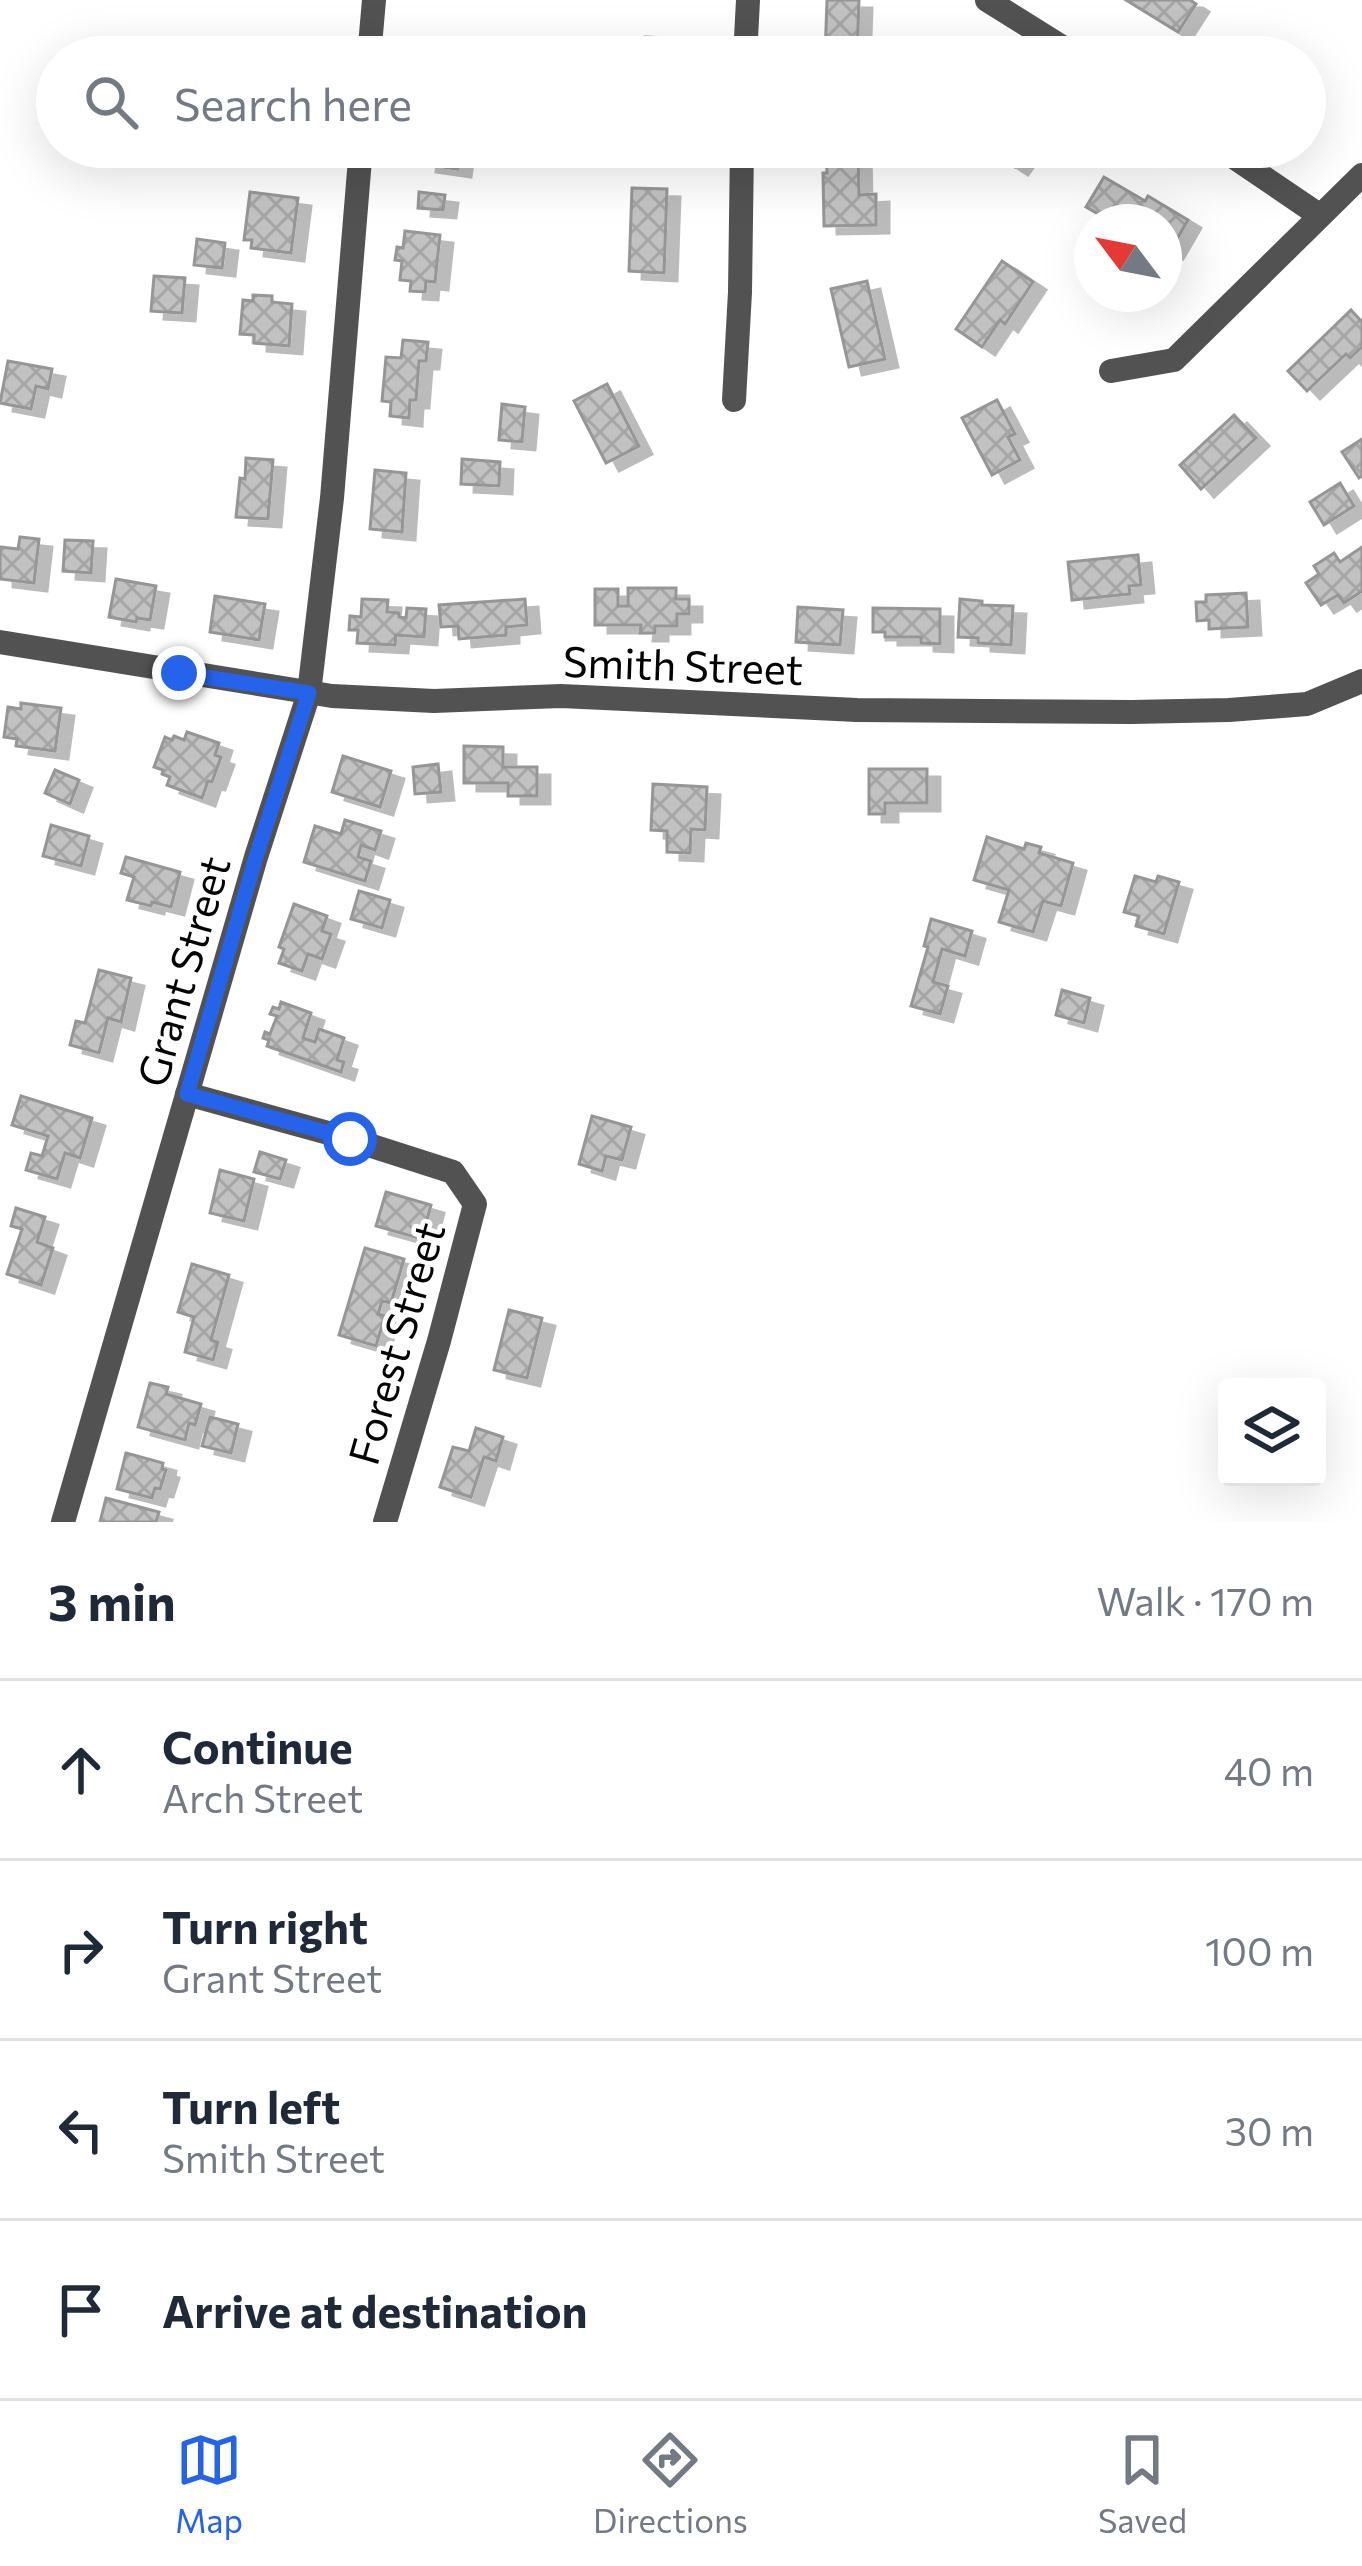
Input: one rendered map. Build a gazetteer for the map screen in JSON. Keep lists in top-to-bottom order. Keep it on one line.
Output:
{"streets":{"street":["Smith Street","Grant Street","Forest Street"]},"crossings":[["Smith Street","Grant Street"],["Grant Street","Forest Street"]],"north":"top left","page":{"search":"Search here","heading":["3 min","Walk · 170 m"],"list":[["Continue","Arch Street","40 m"],["Turn right","Grant Street","100 m"],["Turn left","Smith Street","30 m"],"Arrive at destination"],"nav":["Map","Directions","Saved"]}}
